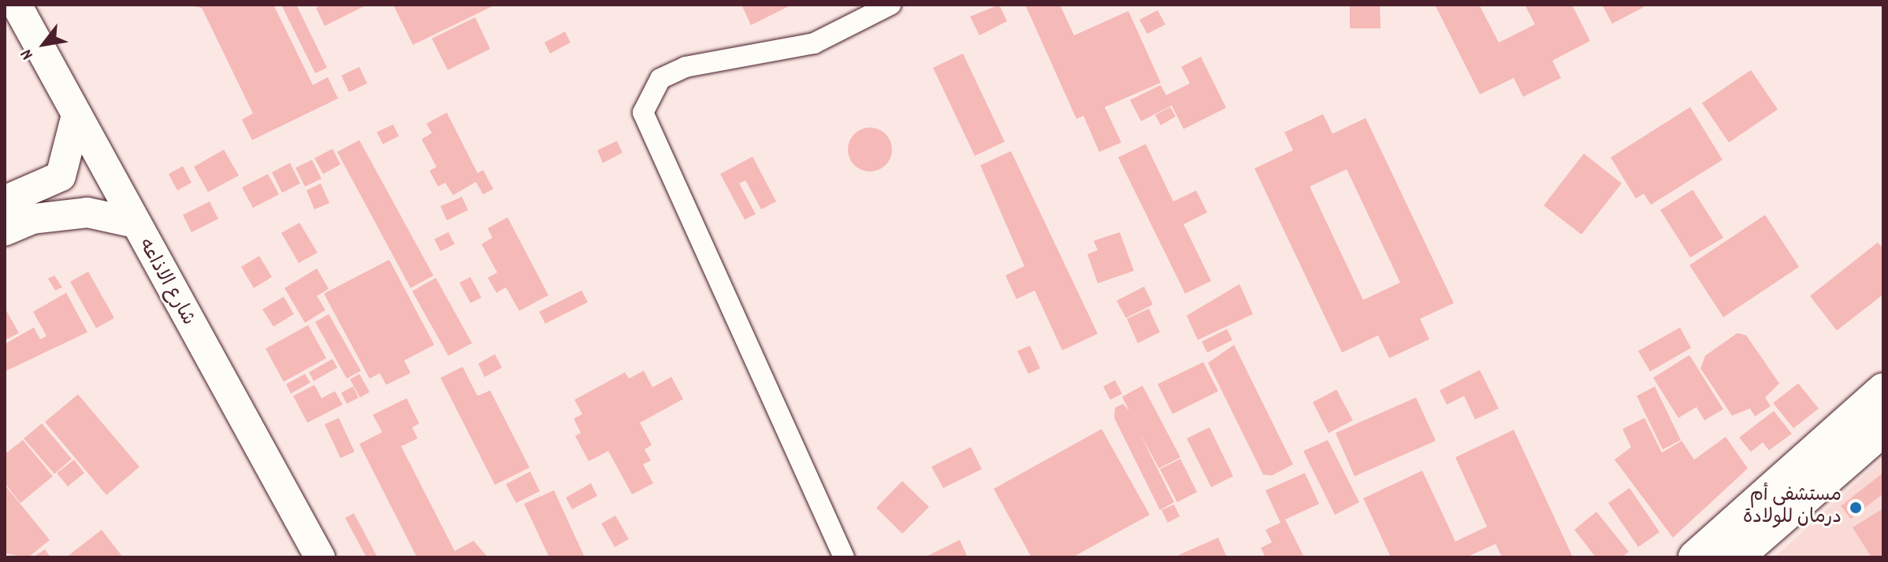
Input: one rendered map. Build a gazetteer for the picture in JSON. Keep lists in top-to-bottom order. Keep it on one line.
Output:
{"streets":{"street":["شارع الاذاعه"]},"places":["مستشفى أم درمان للولادة"],"north":"bottom left"}
